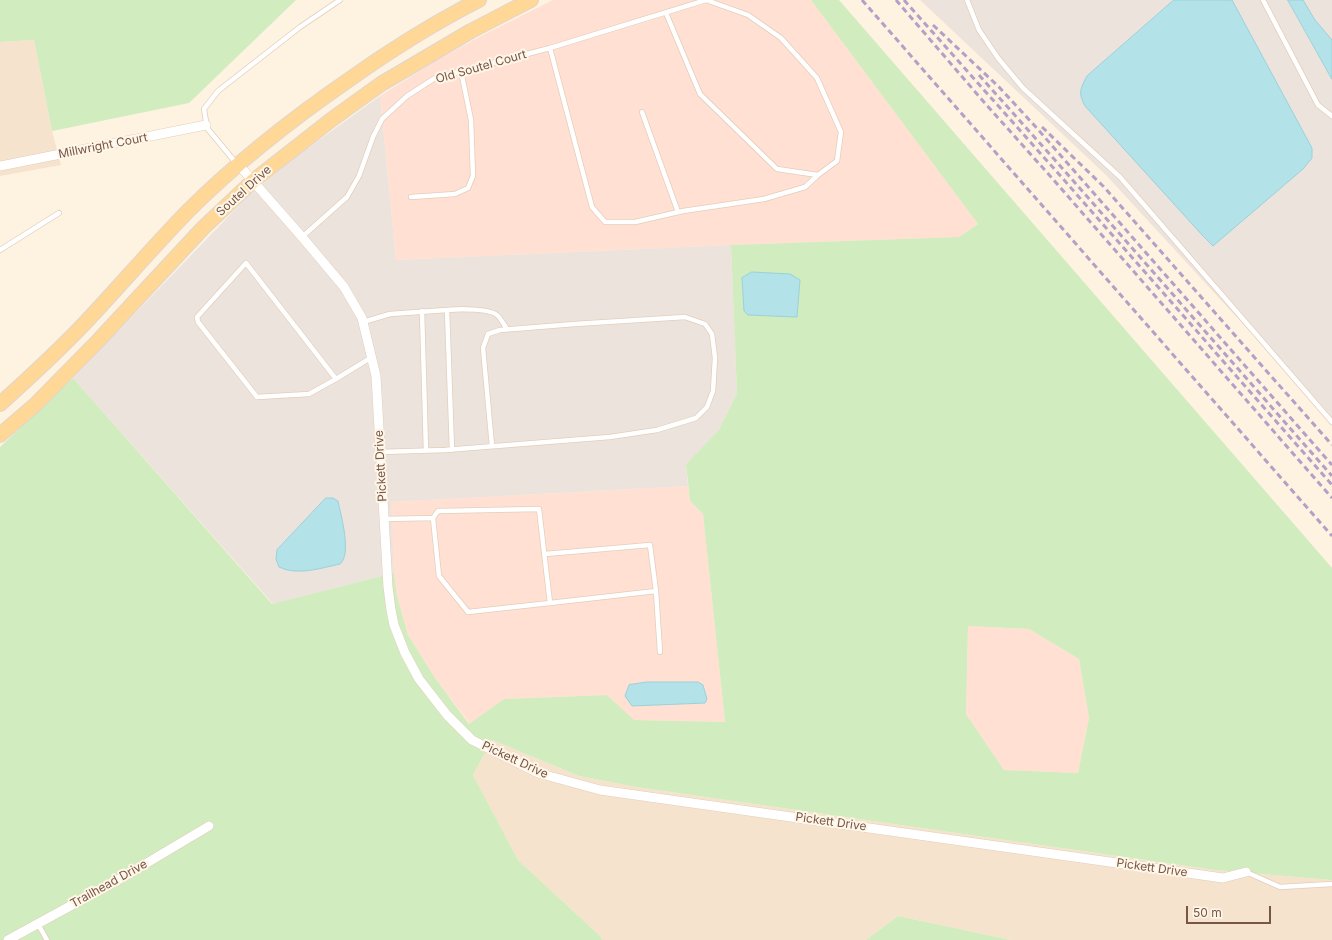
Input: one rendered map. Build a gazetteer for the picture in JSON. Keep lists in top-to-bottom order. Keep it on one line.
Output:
{"streets":{"main road":["Soutel Drive"],"street":["Millwright Court","Pickett Drive","Trailhead Drive"],"lane":["Old Soutel Court"]},"crossings":[["Old Soutel Court","Pickett Drive"],["Soutel Drive","Pickett Drive"]],"scale_bar":"50 m"}
